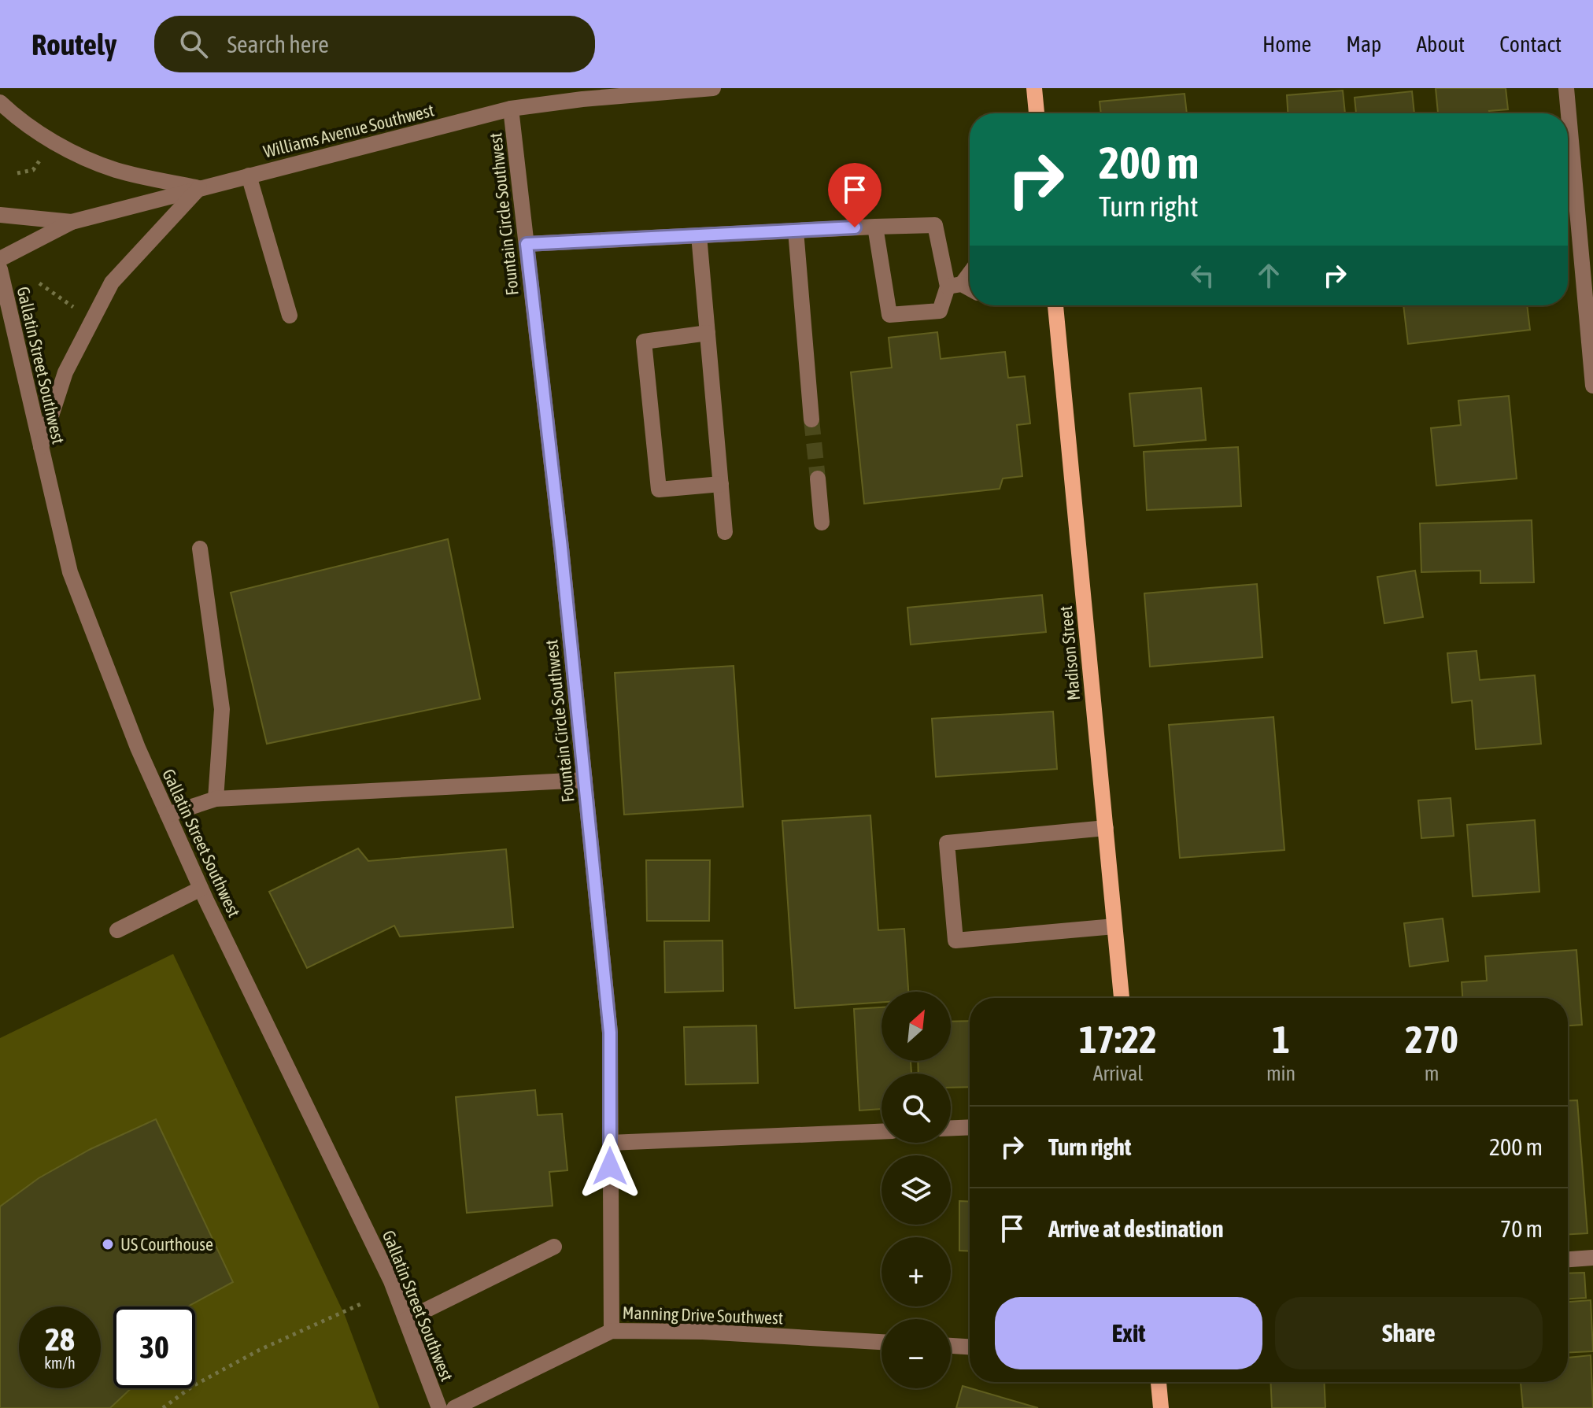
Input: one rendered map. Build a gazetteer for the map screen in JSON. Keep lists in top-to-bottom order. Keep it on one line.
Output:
{"streets":{"main road":["Madison Street"],"street":["Williams Avenue Southwest","Fountain Circle Southwest","Gallatin Street Southwest","Manning Drive Southwest"]},"crossings":[["Williams Avenue Southwest","Fountain Circle Southwest"],["Fountain Circle Southwest","Manning Drive Southwest"]],"places":["US Courthouse"],"north":"top right","page":{"header":"Routely","search":"Search here","nav":["Home","Map","About","Contact"],"turn":["200 m","Turn right"],"map_buttons":["+","−"],"eta":["17:22","Arrival","1","min","270","m"],"list":[{"name":"Turn right","value":"200 m"},{"name":"Arrive at destination","value":"70 m"}],"buttons":["Exit","Share"],"speed":"28 km/h","limit":"30"}}
